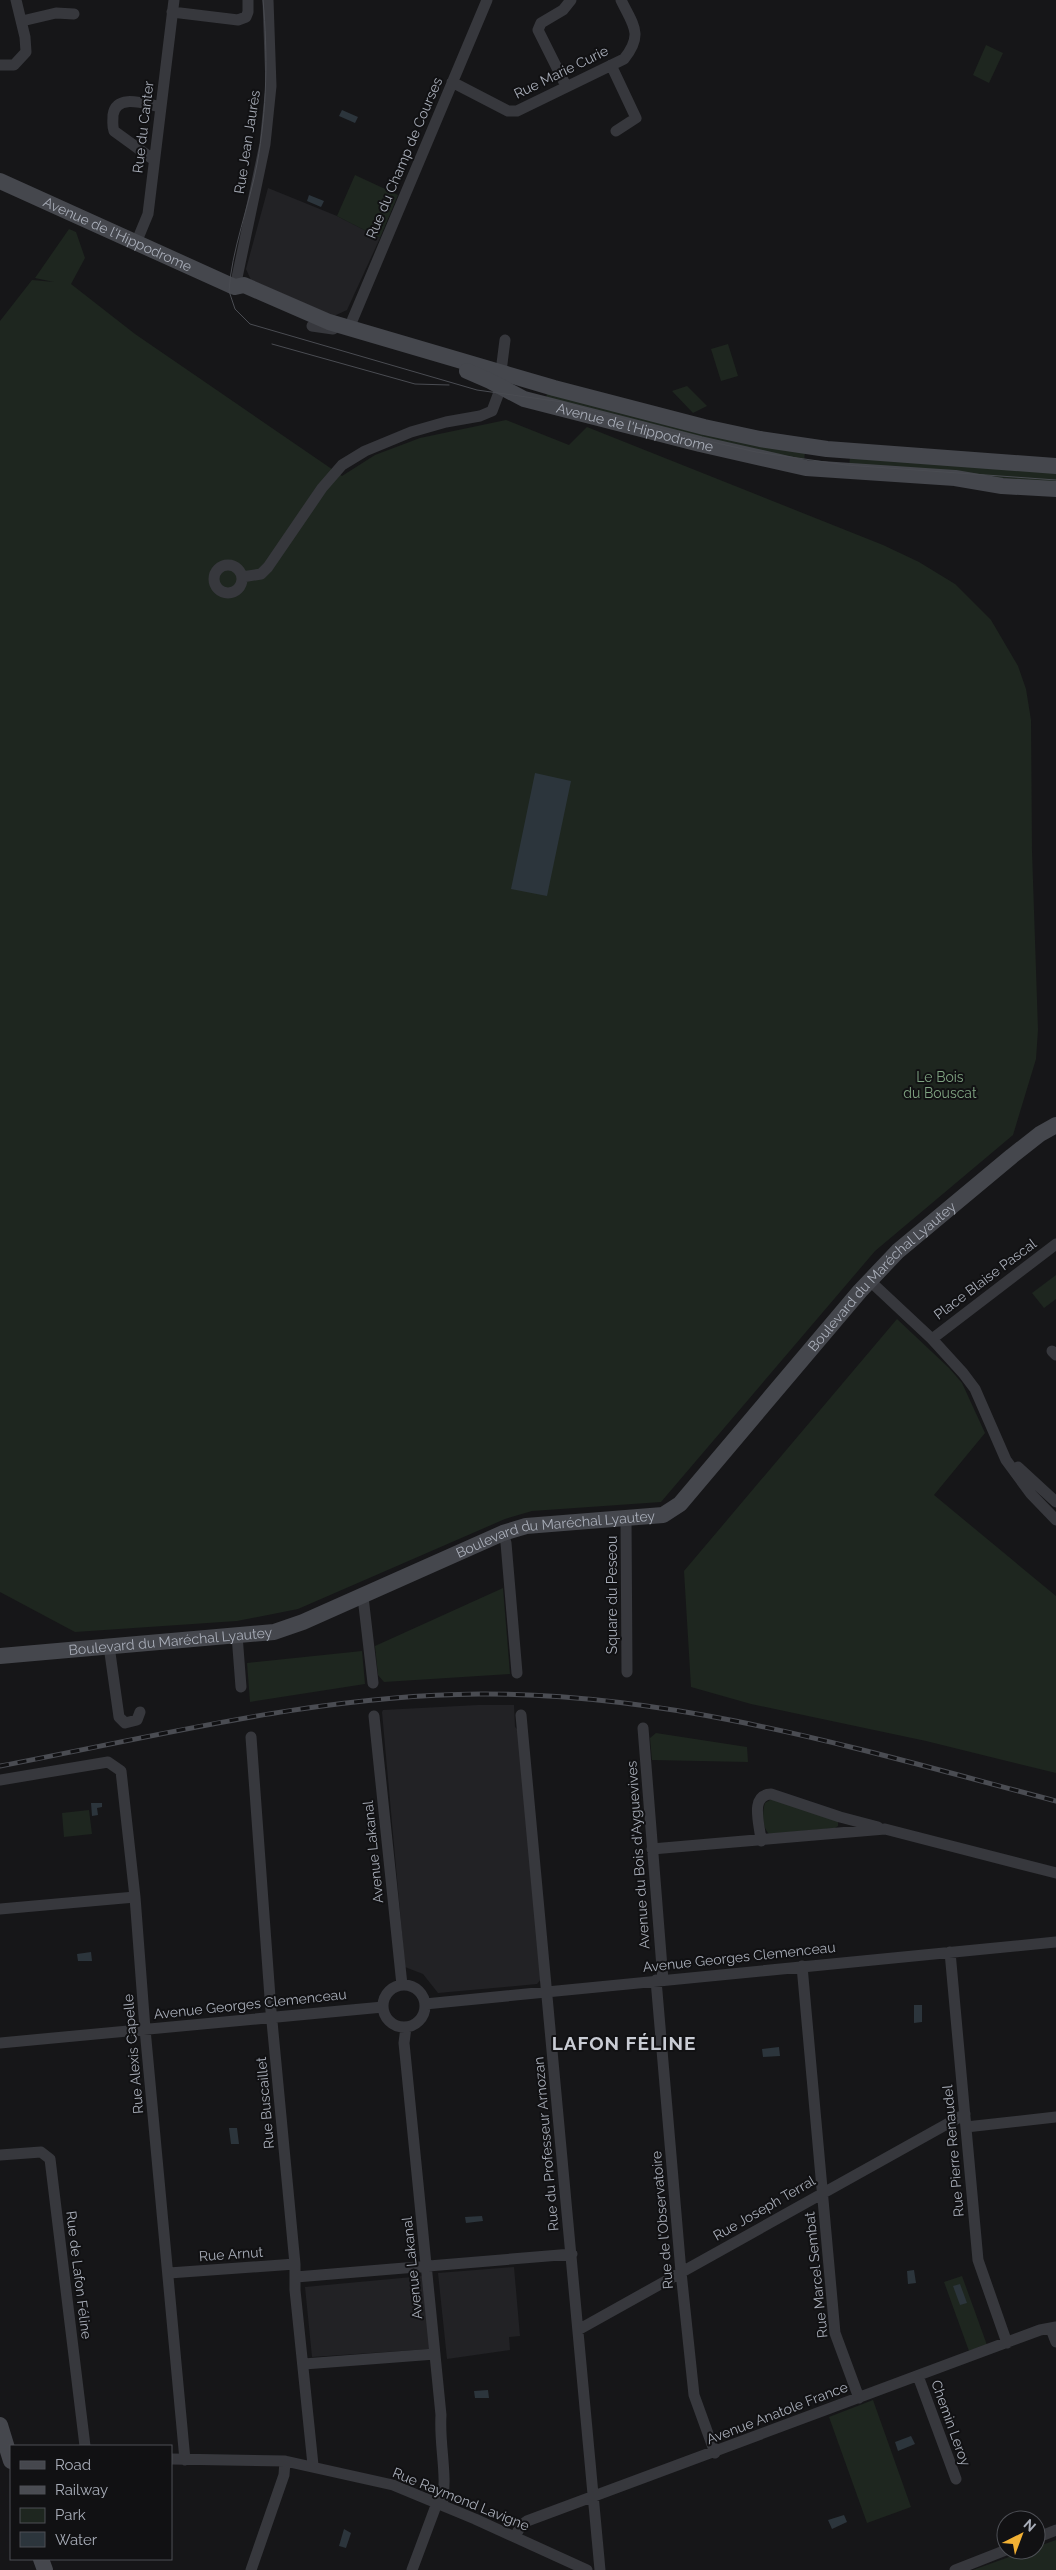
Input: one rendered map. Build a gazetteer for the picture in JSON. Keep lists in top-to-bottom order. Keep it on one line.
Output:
{"streets":{"street":["Rue Marie Curie","Rue du Canter","Rue Jean Jaurès","Rue du Champ de Courses","Avenue de l'Hippodrome","Boulevard du Maréchal Lyautey","Place Blaise Pascal","Square du Peseou","Avenue Lakanal","Avenue du Bois d'Ayguevives","Avenue Georges Clemenceau","Rue Alexis Capelle","Rue Buscaillet","Rue du Professeur Arnozan","Rue Pierre Renaudel","Rue Joseph Terral","Rue de l'Observatoire","Rue Arnut","Rue de Lafon Féline","Rue Marcel Sembat","Avenue Anatole France","Chemin Leroy","Rue Raymond Lavigne"]},"crossings":[["Rue Marie Curie","Rue du Champ de Courses"],["Rue du Canter","Avenue de l'Hippodrome"],["Rue Jean Jaurès","Avenue de l'Hippodrome"],["Rue du Champ de Courses","Avenue de l'Hippodrome"],["Boulevard du Maréchal Lyautey","Square du Peseou"],["Avenue Lakanal","Avenue Georges Clemenceau"],["Avenue Lakanal","Rue Raymond Lavigne"],["Avenue du Bois d'Ayguevives","Avenue Georges Clemenceau"],["Avenue du Bois d'Ayguevives","Rue de l'Observatoire"],["Avenue Georges Clemenceau","Rue Alexis Capelle"],["Avenue Georges Clemenceau","Rue Buscaillet"],["Avenue Georges Clemenceau","Rue du Professeur Arnozan"],["Avenue Georges Clemenceau","Rue Pierre Renaudel"],["Avenue Georges Clemenceau","Rue de l'Observatoire"],["Avenue Georges Clemenceau","Rue Marcel Sembat"],["Rue Alexis Capelle","Rue Arnut"],["Rue Alexis Capelle","Rue Raymond Lavigne"],["Rue Buscaillet","Rue Arnut"],["Rue Buscaillet","Rue Raymond Lavigne"],["Rue du Professeur Arnozan","Rue Joseph Terral"],["Rue du Professeur Arnozan","Avenue Anatole France"],["Rue Pierre Renaudel","Rue Joseph Terral"],["Rue Pierre Renaudel","Avenue Anatole France"],["Rue Joseph Terral","Rue de l'Observatoire"],["Rue Joseph Terral","Rue Marcel Sembat"],["Rue de l'Observatoire","Avenue Anatole France"],["Rue Marcel Sembat","Avenue Anatole France"],["Avenue Anatole France","Chemin Leroy"],["Avenue Anatole France","Rue Raymond Lavigne"]],"districts":["LAFON FÉLINE"],"parks":["Le Bois du Bouscat"],"legend":["Road","Railway","Park","Water"],"north":"top right"}
